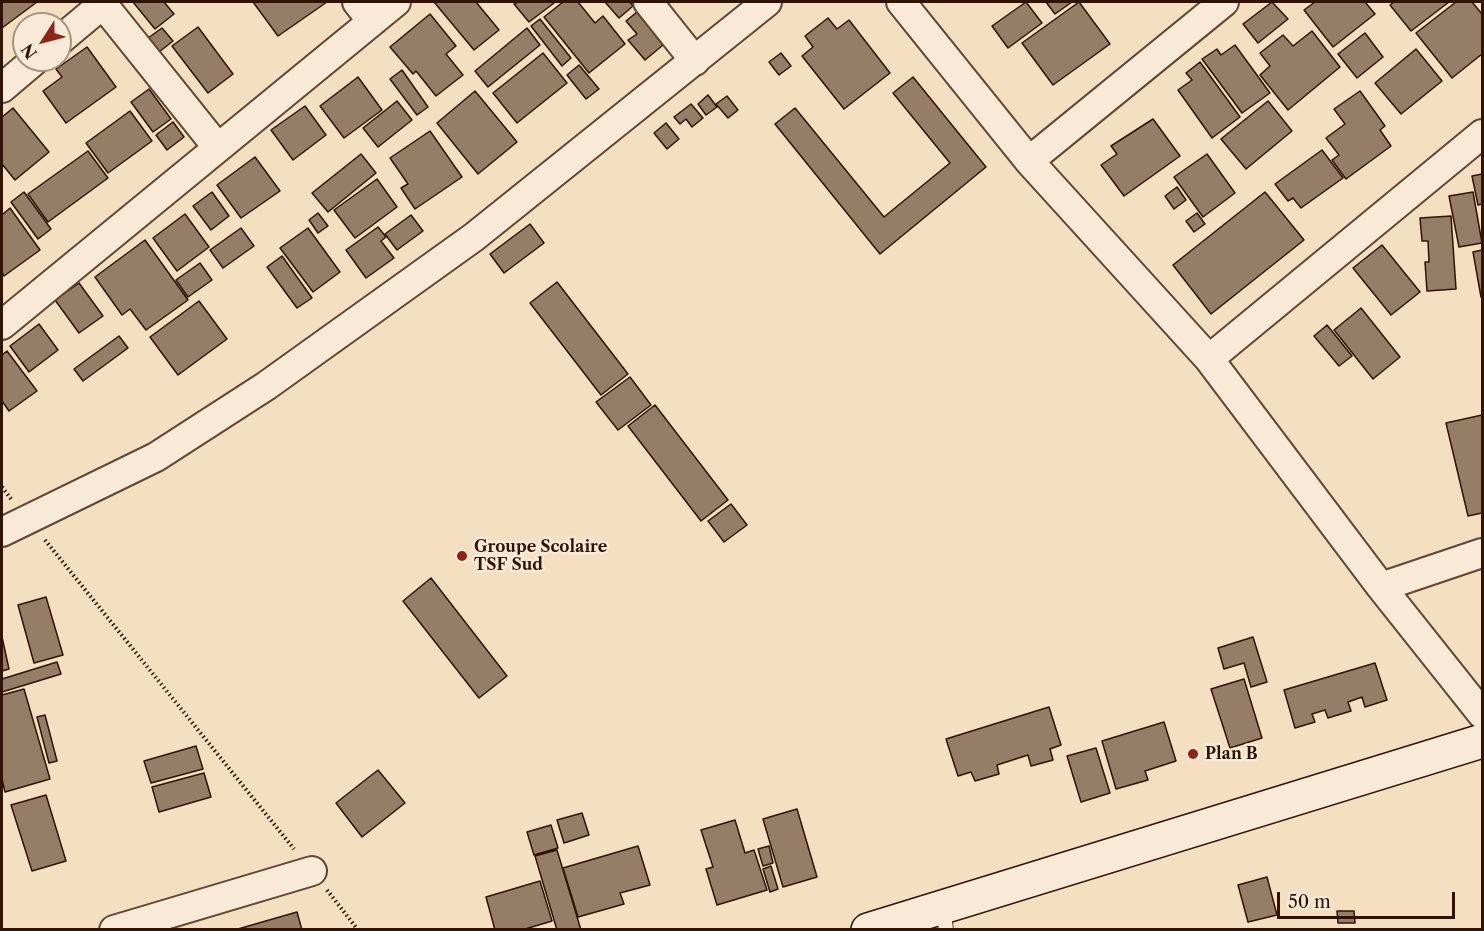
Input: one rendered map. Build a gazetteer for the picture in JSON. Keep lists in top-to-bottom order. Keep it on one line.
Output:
{"places":["Groupe Scolaire TSF Sud","Plan B"],"scale_bar":"50 m","north":"bottom left"}
